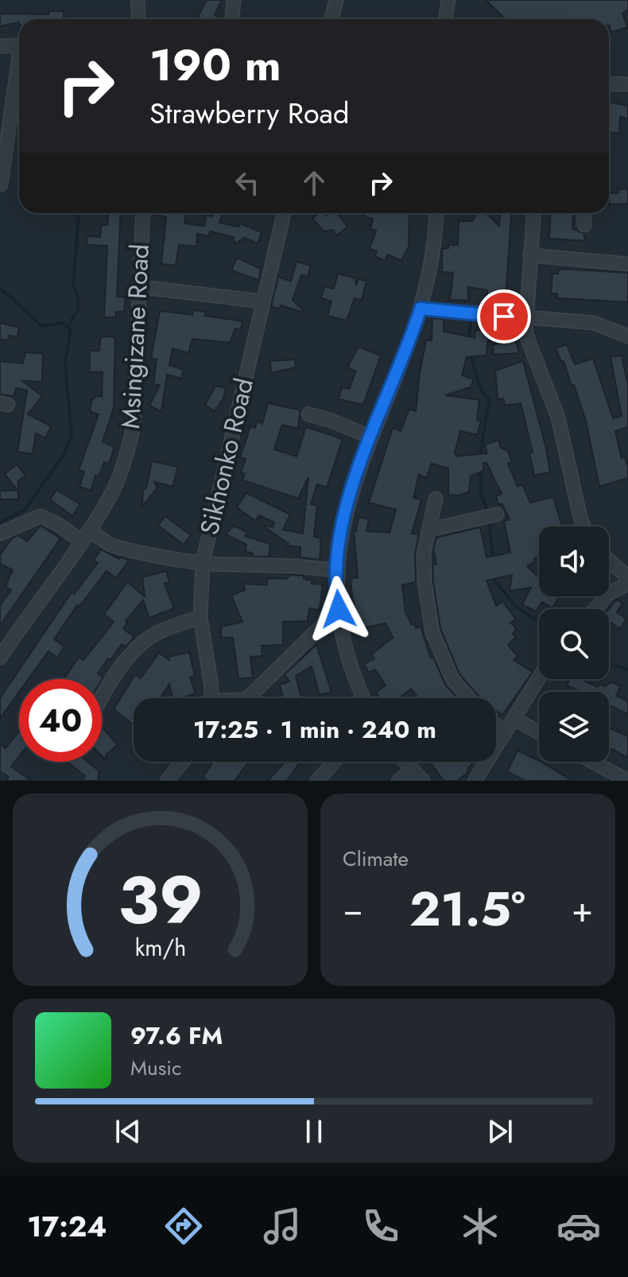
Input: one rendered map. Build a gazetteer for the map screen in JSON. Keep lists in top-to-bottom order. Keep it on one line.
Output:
{"streets":{"street":["Msingizane Road","Sikhonko Road"]},"page":{"turn":["190 m","Strawberry Road"],"limit":"40","trip":"17:25 · 1 min · 240 m","tile":"Climate","heat":["−","21.5°","+"],"song":["97.6 FM","Music"],"tabs":"17:24","gauge":["39","km/h"]}}
